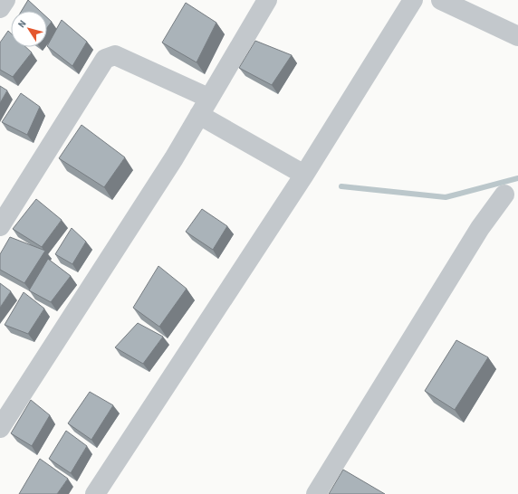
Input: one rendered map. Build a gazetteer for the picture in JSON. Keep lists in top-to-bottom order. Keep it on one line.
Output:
{"north":"top left"}
